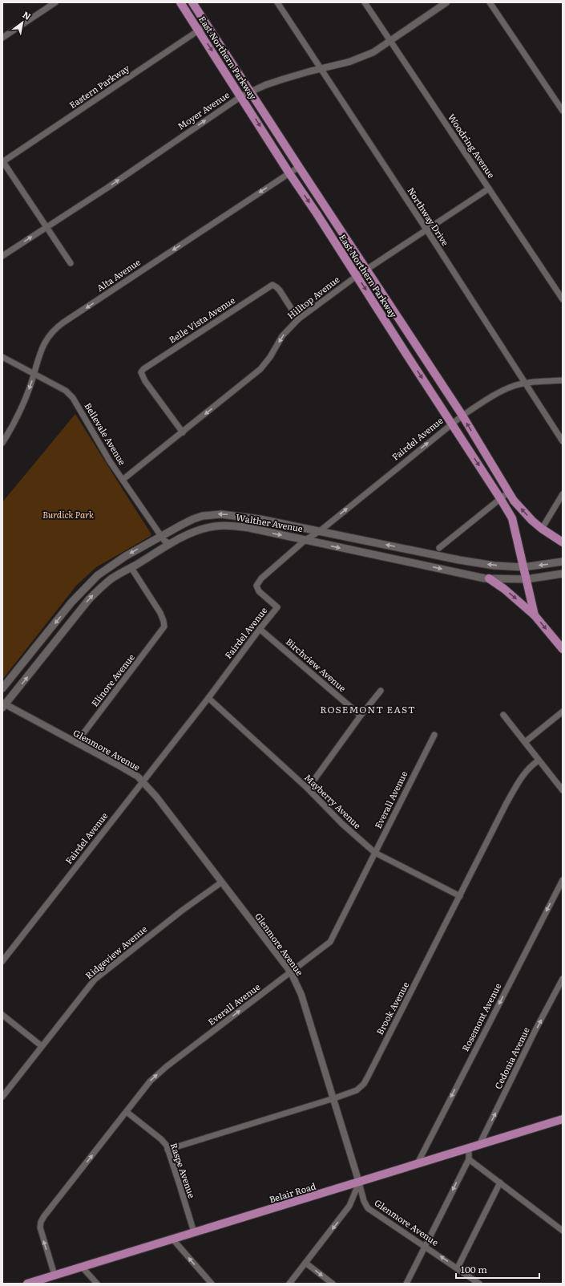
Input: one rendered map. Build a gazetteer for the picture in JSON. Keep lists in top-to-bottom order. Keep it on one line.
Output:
{"streets":{"main road":["East Northern Parkway","Walther Avenue","Belair Road"],"street":["Eastern Parkway","Moyer Avenue","Woodring Avenue","Northway Drive","Alta Avenue","Hilltop Avenue","Belle Vista Avenue","Bellevale Avenue","Fairdel Avenue","Birchview Avenue","Elinore Avenue","Glenmore Avenue","Everall Avenue","Mayberry Avenue","Ridgeview Avenue","Brook Avenue","Rosemont Avenue","Cedonia Avenue","Raspe Avenue"]},"crossings":[["East Northern Parkway","Eastern Parkway"],["East Northern Parkway","Moyer Avenue"],["East Northern Parkway","Alta Avenue"],["East Northern Parkway","Hilltop Avenue"],["East Northern Parkway","Fairdel Avenue"],["East Northern Parkway","Walther Avenue"],["Moyer Avenue","Woodring Avenue"],["Moyer Avenue","Northway Drive"],["Woodring Avenue","Hilltop Avenue"],["Northway Drive","Hilltop Avenue"],["Northway Drive","Fairdel Avenue"],["Alta Avenue","Bellevale Avenue"],["Hilltop Avenue","Belle Vista Avenue"],["Hilltop Avenue","Bellevale Avenue"],["Bellevale Avenue","Walther Avenue"],["Fairdel Avenue","Walther Avenue"],["Fairdel Avenue","Birchview Avenue"],["Fairdel Avenue","Glenmore Avenue"],["Fairdel Avenue","Mayberry Avenue"],["Walther Avenue","Elinore Avenue"],["Walther Avenue","Glenmore Avenue"],["Elinore Avenue","Glenmore Avenue"],["Glenmore Avenue","Everall Avenue"],["Glenmore Avenue","Ridgeview Avenue"],["Glenmore Avenue","Brook Avenue"],["Glenmore Avenue","Belair Road"],["Everall Avenue","Mayberry Avenue"],["Everall Avenue","Raspe Avenue"],["Everall Avenue","Belair Road"],["Mayberry Avenue","Brook Avenue"],["Brook Avenue","Raspe Avenue"],["Rosemont Avenue","Belair Road"],["Cedonia Avenue","Belair Road"],["Raspe Avenue","Belair Road"]],"one_way":["Moyer Avenue","Alta Avenue","Everall Avenue","Rosemont Avenue","Cedonia Avenue"],"districts":["ROSEMONT EAST"],"parks":["Burdick Park"],"scale_bar":"100 m","north":"top right"}
